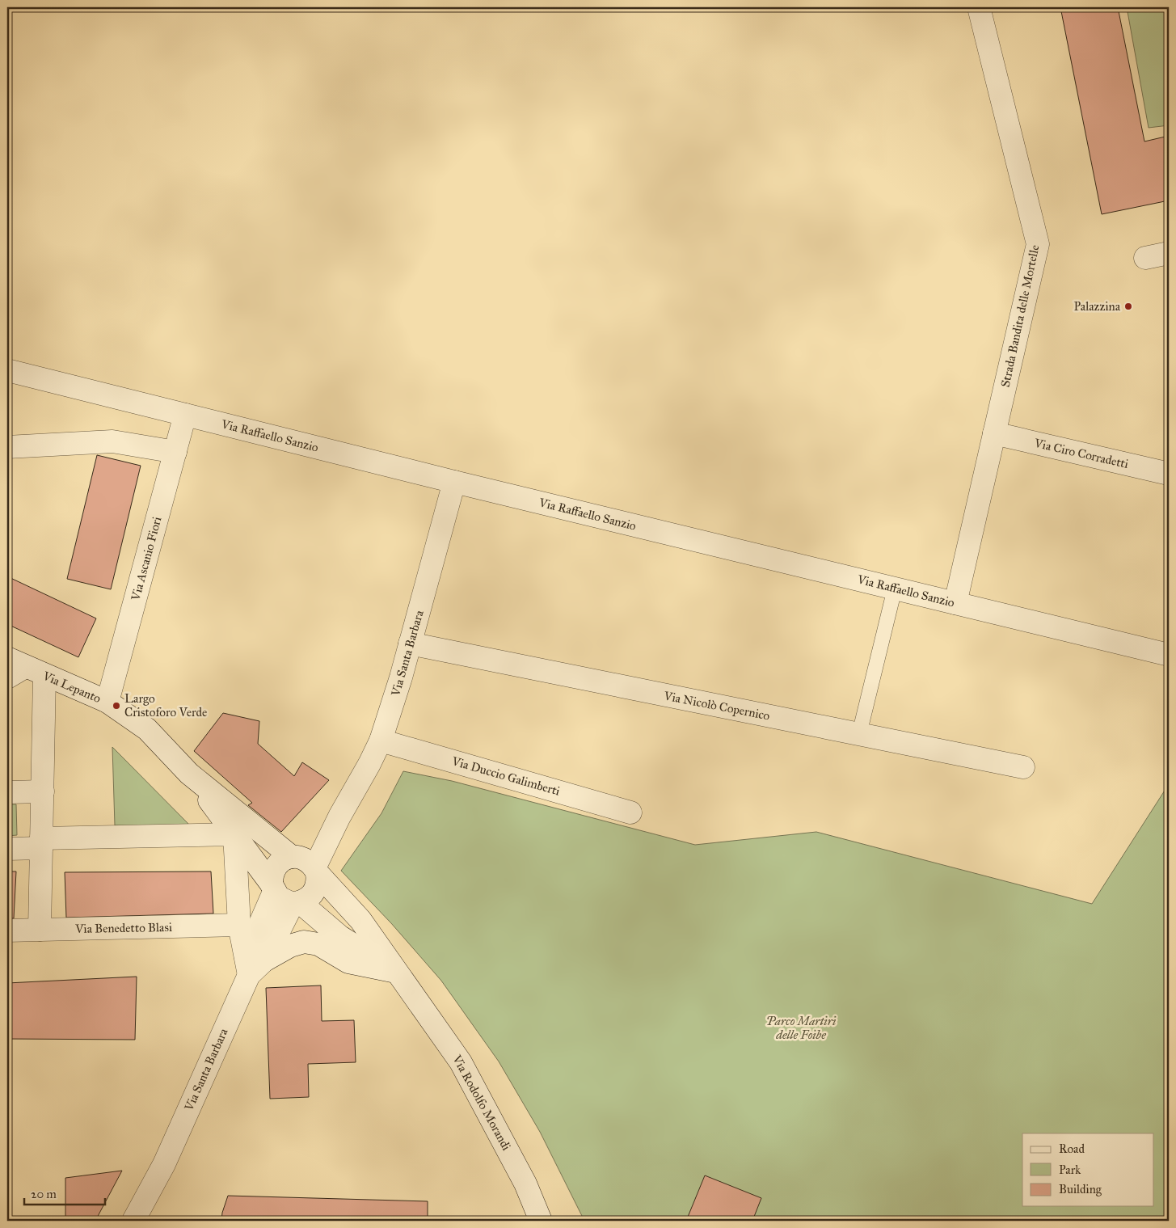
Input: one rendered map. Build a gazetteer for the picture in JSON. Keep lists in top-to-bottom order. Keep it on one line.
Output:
{"streets":{"street":["Strada Bandita delle Mortelle","Via Raffaello Sanzio","Via Ciro Corradetti","Via Ascanio Fiori","Via Santa Barbara","Via Lepanto","Via Nicolò Copernico","Via Duccio Galimberti","Via Benedetto Blasi","Via Rodolfo Morandi"]},"crossings":[["Strada Bandita delle Mortelle","Via Raffaello Sanzio"],["Strada Bandita delle Mortelle","Via Ciro Corradetti"],["Via Raffaello Sanzio","Via Ascanio Fiori"],["Via Raffaello Sanzio","Via Santa Barbara"],["Via Ascanio Fiori","Via Lepanto"],["Via Santa Barbara","Via Nicolò Copernico"],["Via Santa Barbara","Via Duccio Galimberti"],["Via Santa Barbara","Via Rodolfo Morandi"],["Via Lepanto","Via Rodolfo Morandi"]],"parks":["Parco Martiri delle Foibe"],"places":["Palazzina","Largo Cristoforo Verde"],"legend":["Road","Park","Building"],"scale_bar":"20 m"}
